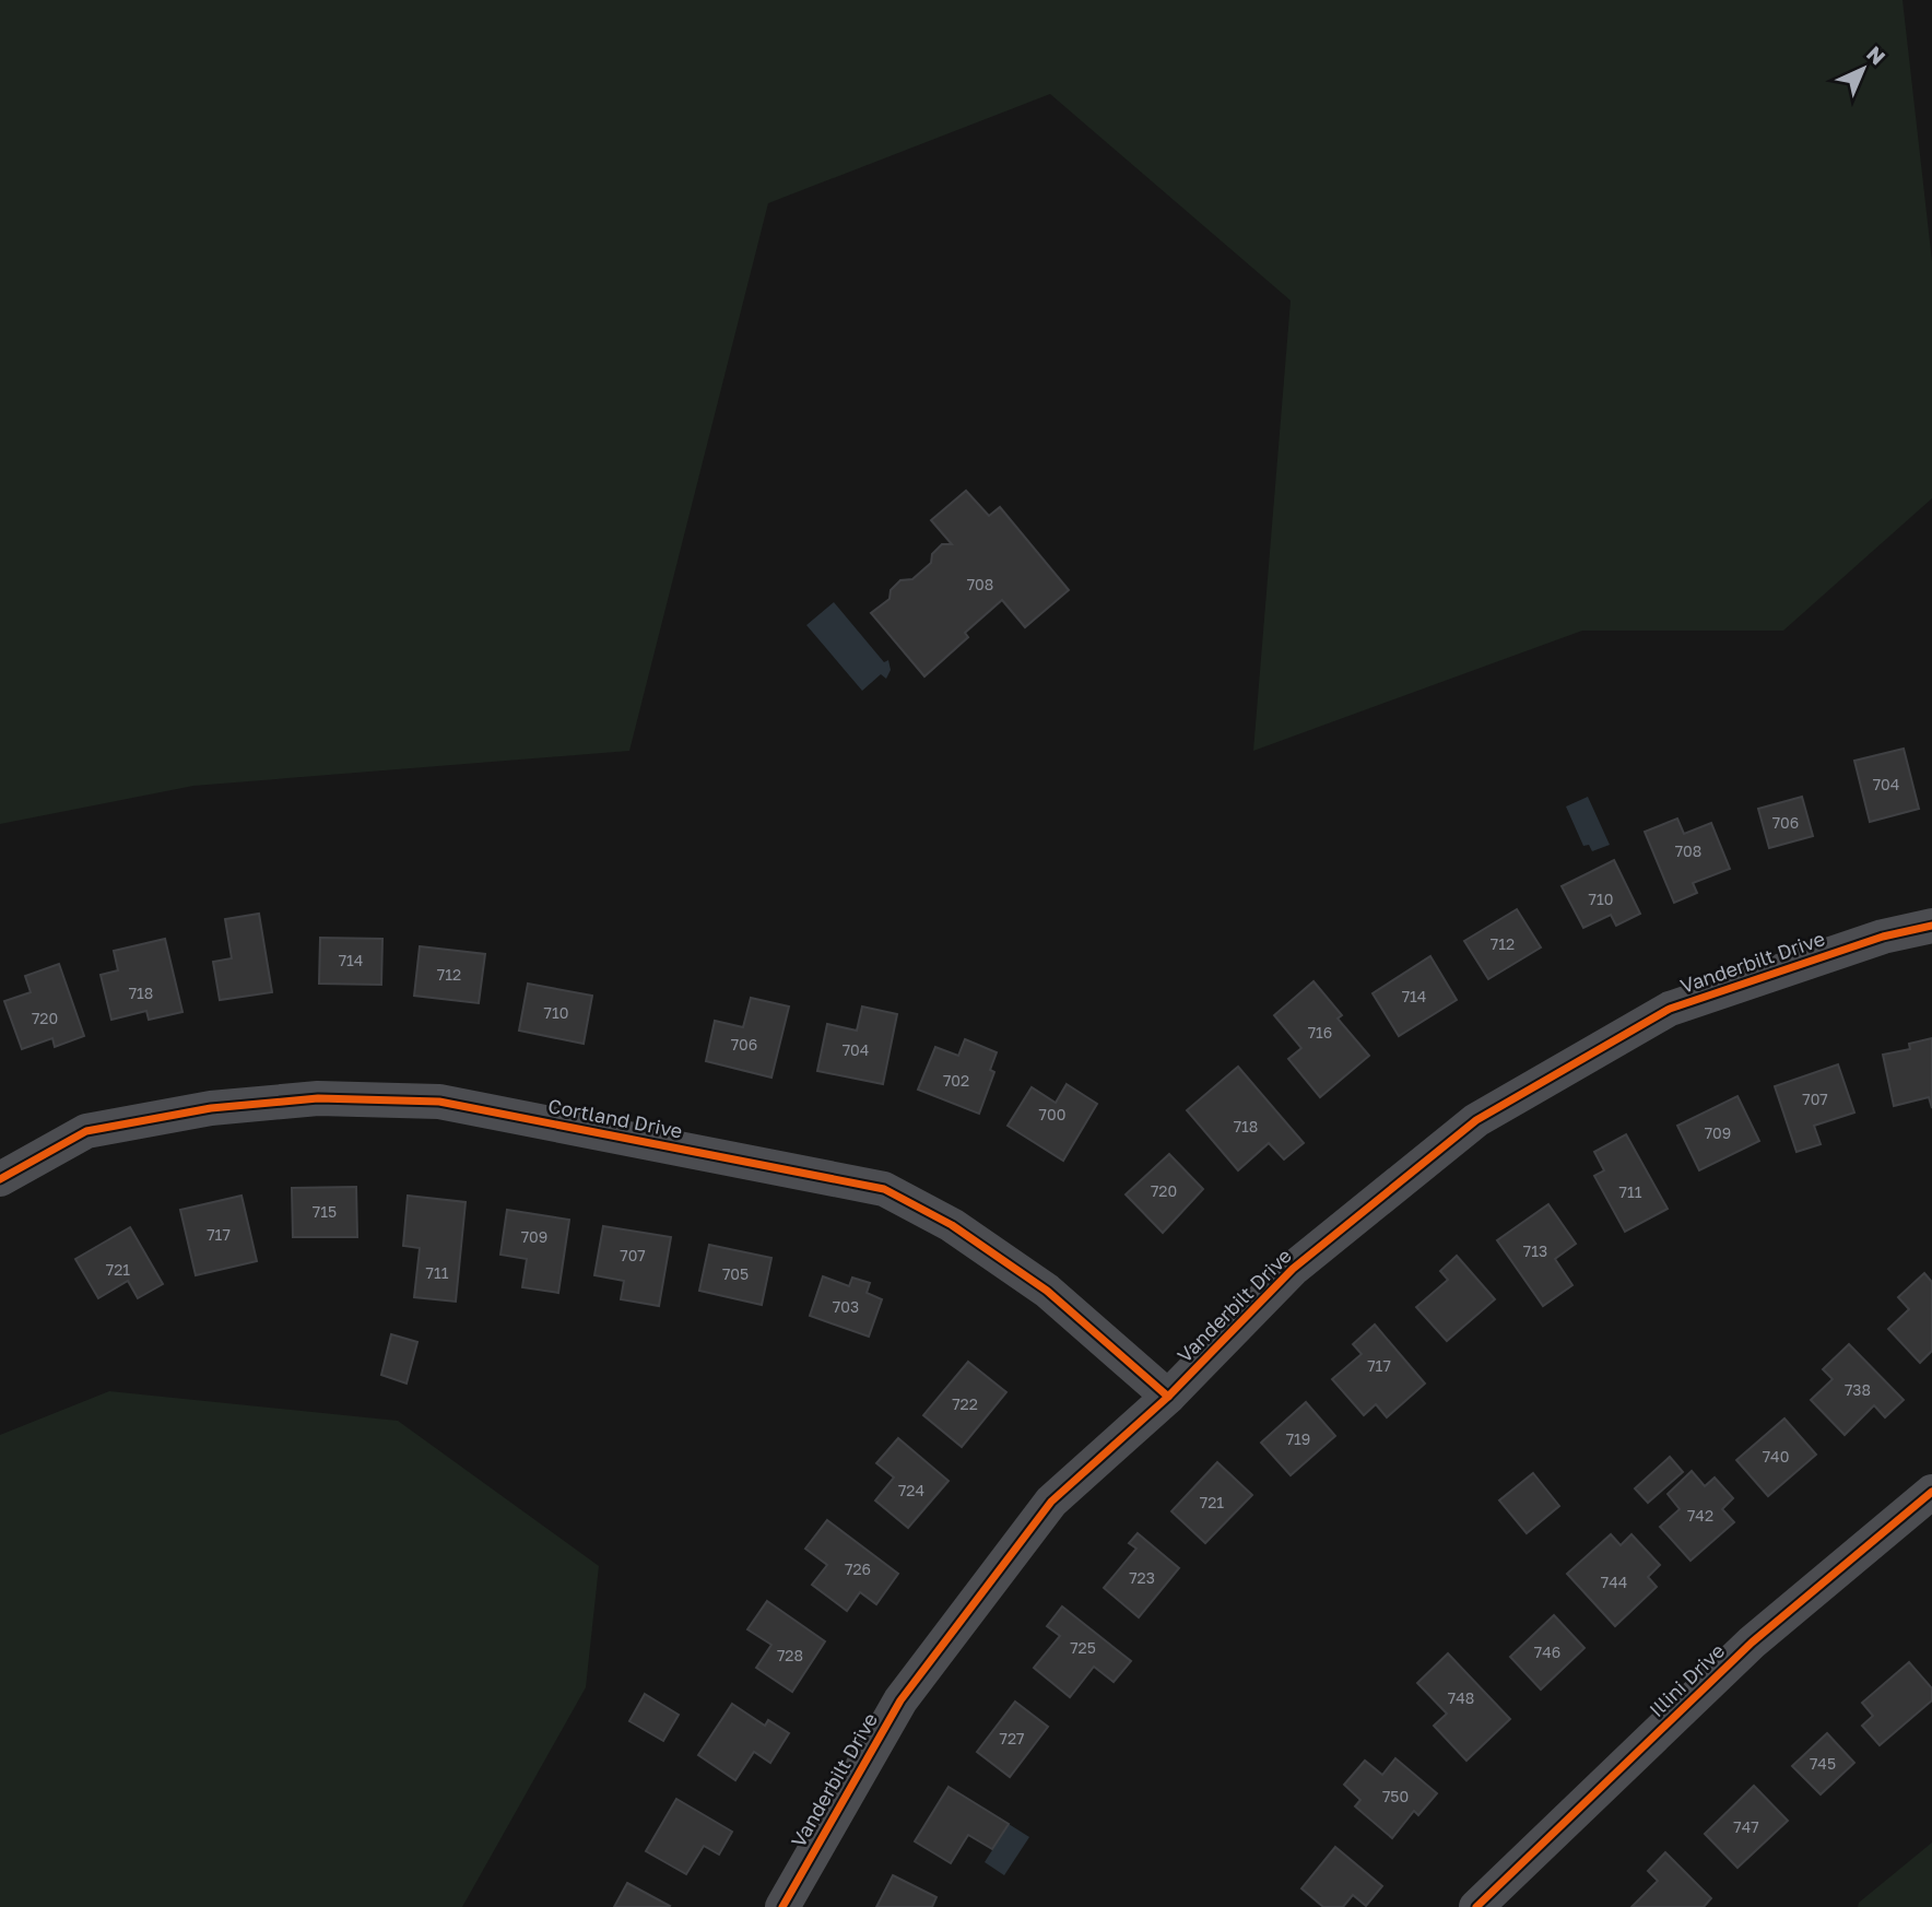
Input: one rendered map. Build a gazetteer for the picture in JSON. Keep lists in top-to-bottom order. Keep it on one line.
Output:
{"streets":{"street":["Vanderbilt Drive","Cortland Drive","Illini Drive"]},"crossings":[["Vanderbilt Drive","Cortland Drive"]],"house_numbers":["708","704","706","708","710","712","714","712","718","714","710","720","716","706","704","702","707","700","718","709","720","711","715","717","709","713","707","721","711","705","703","717","738","722","719","740","724","721","742","726","723","744","725","746","728","748","727","745","750","747"],"north":"top right"}
